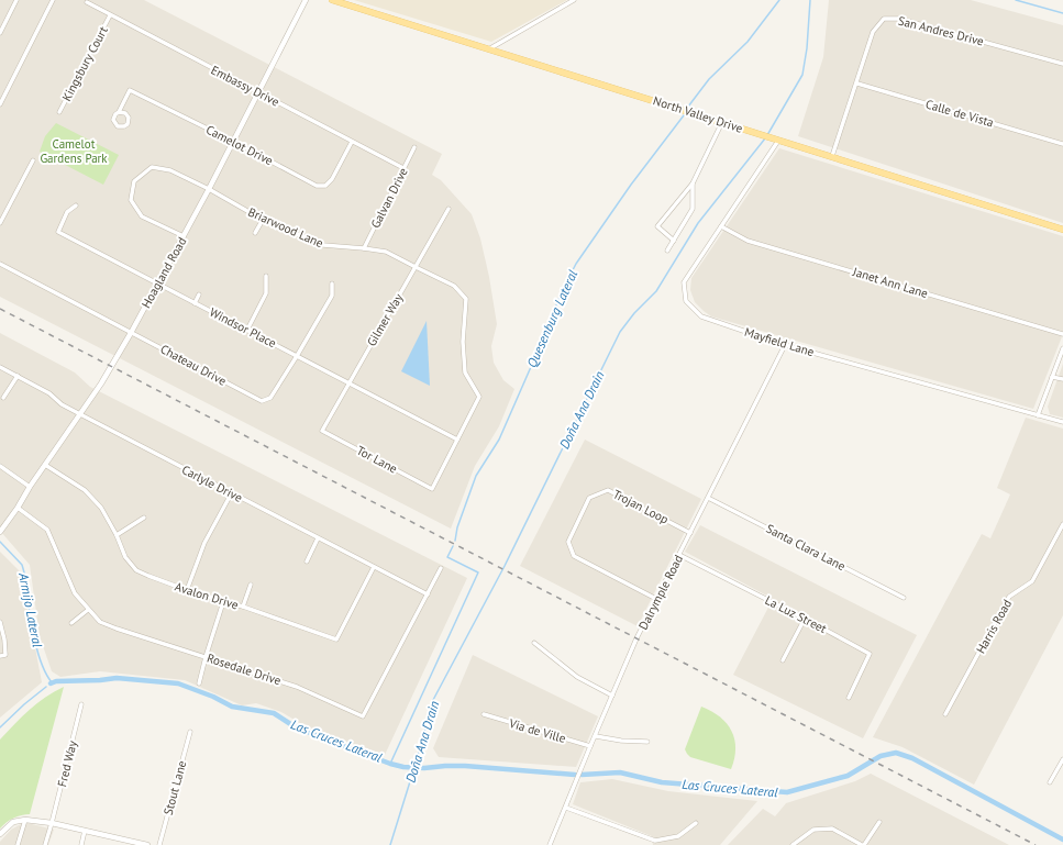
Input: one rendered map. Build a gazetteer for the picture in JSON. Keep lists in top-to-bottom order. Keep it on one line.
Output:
{"streets":{"main road":["North Valley Drive"],"street":["San Andres Drive","Kingsbury Court","Embassy Drive","Calle de Vista","Camelot Drive","Galvan Drive","Briarwood Lane","Hoagland Road","Janet Ann Lane","Gilmer Way","Windsor Place","Mayfield Lane","Chateau Drive","Tor Lane","Carlyle Drive","Trojan Loop","Santa Clara Lane","Dalrymple Road","Avalon Drive","La Luz Street","Harris Road","Rosedale Drive","Via de Ville","Fred Way","Stout Lane"]},"crossings":[["San Andres Drive","Calle de Vista"],["San Andres Drive","North Valley Drive"],["Kingsbury Court","Embassy Drive"],["Embassy Drive","Camelot Drive"],["Embassy Drive","Galvan Drive"],["Embassy Drive","Hoagland Road"],["North Valley Drive","Mayfield Lane"],["Camelot Drive","Hoagland Road"],["Galvan Drive","Briarwood Lane"],["Briarwood Lane","Hoagland Road"],["Briarwood Lane","Gilmer Way"],["Briarwood Lane","Windsor Place"],["Briarwood Lane","Tor Lane"],["Hoagland Road","Windsor Place"],["Hoagland Road","Chateau Drive"],["Hoagland Road","Carlyle Drive"],["Hoagland Road","Avalon Drive"],["Hoagland Road","Rosedale Drive"],["Janet Ann Lane","Mayfield Lane"],["Gilmer Way","Windsor Place"],["Gilmer Way","Tor Lane"],["Windsor Place","Chateau Drive"],["Mayfield Lane","Dalrymple Road"],["Carlyle Drive","Avalon Drive"],["Carlyle Drive","Rosedale Drive"],["Trojan Loop","Dalrymple Road"],["Santa Clara Lane","Dalrymple Road"],["Dalrymple Road","La Luz Street"],["Dalrymple Road","Via de Ville"]],"water":["Quesenburg Lateral","Doña Ana Drain","Armijo Lateral","Las Cruces Lateral"],"parks":["Camelot Gardens Park"]}
